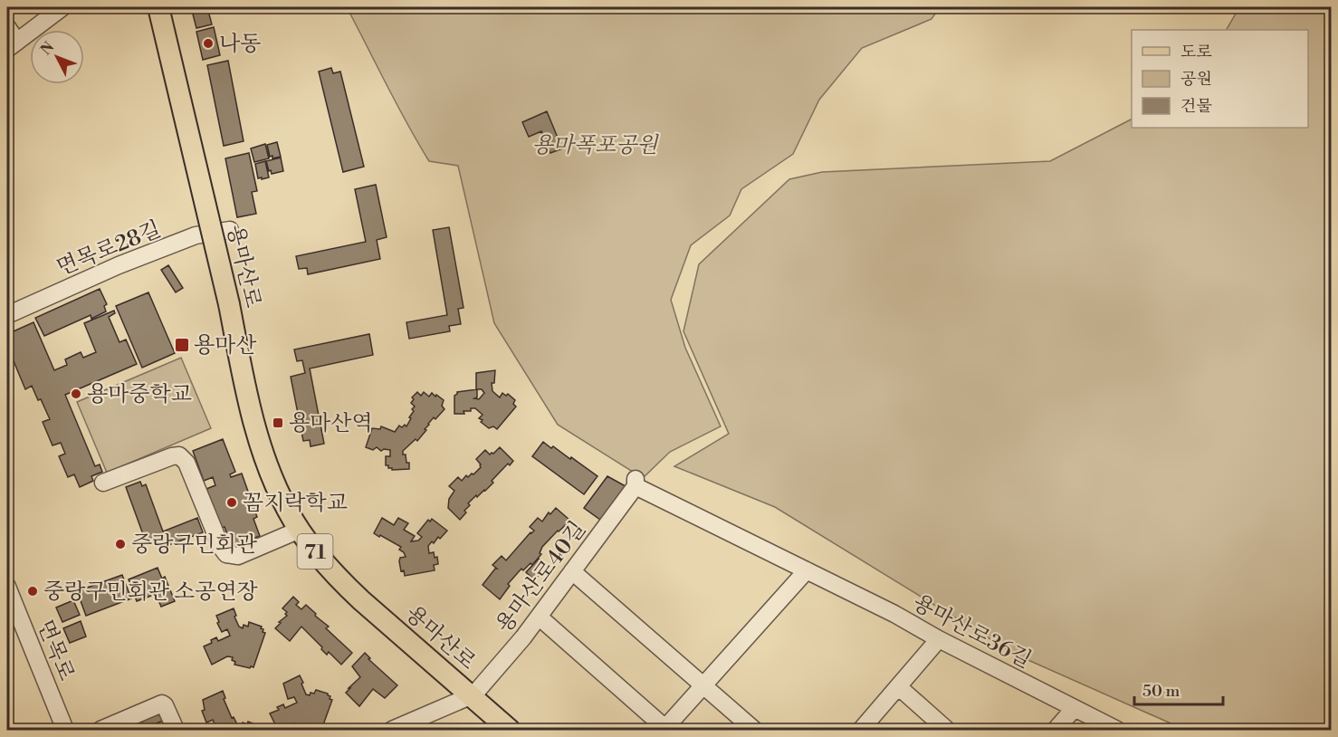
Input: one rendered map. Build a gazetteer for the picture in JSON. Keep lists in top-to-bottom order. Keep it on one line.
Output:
{"streets":{"main road":["용마산로","71"],"street":["면목로28길","용마산로40길","용마산로36길","면목로"]},"crossings":[["용마산로","용마산로40길"],["용마산로40길","용마산로36길"]],"parks":["용마폭포공원"],"places":{"other":["나동","용마중학교","꼼지락학교","중랑구민회관","중랑구민회관 소공연장"],"transit":["용마산","용마산역"]},"legend":["도로","공원","건물"],"scale_bar":"50 m","north":"top left"}
